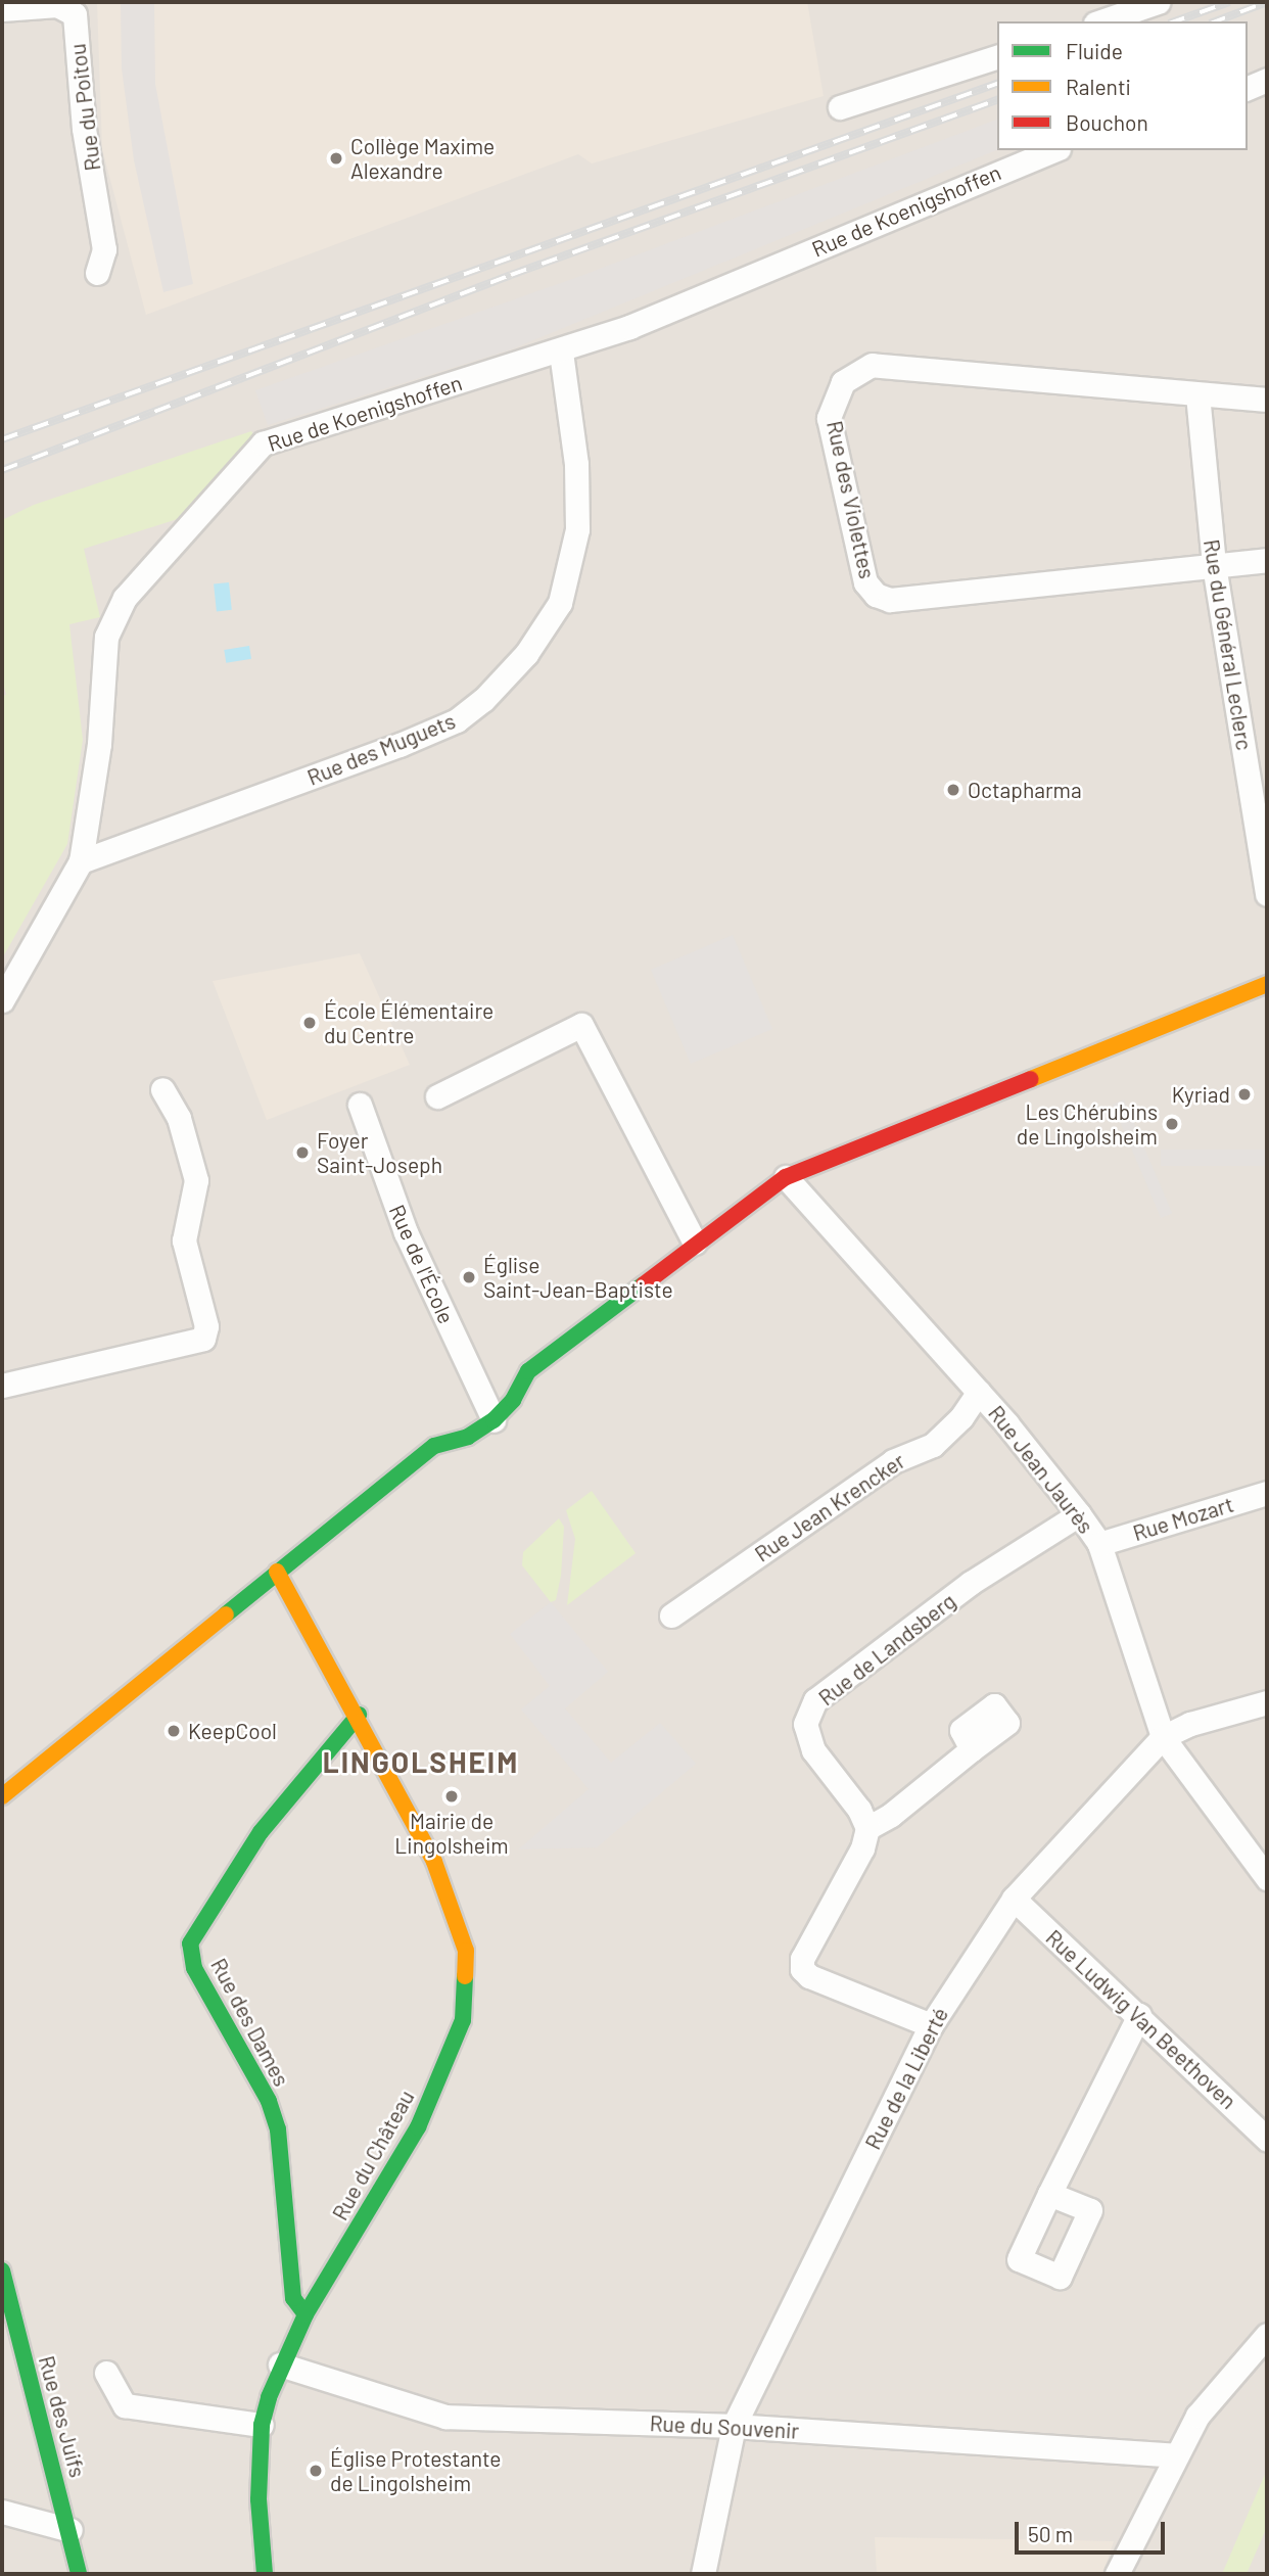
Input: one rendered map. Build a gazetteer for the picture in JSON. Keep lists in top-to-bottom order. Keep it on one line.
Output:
{"streets":{"main road":["Rue des Dames","Rue du Château","Rue des Juifs"],"street":["Rue du Poitou","Rue de Koenigshoffen","Rue des Violettes","Rue du Général Leclerc","Rue des Muguets","Rue de l'École","Rue Jean Jaurès","Rue Jean Krencker","Rue Mozart","Rue de Landsberg","Rue Ludwig Van Beethoven","Rue de la Liberté","Rue du Souvenir"]},"crossings":[["Rue de Koenigshoffen","Rue des Muguets"],["Rue des Violettes","Rue du Général Leclerc"],["Rue Jean Jaurès","Rue Jean Krencker"],["Rue Jean Jaurès","Rue Mozart"],["Rue Jean Jaurès","Rue de Landsberg"],["Rue Jean Jaurès","Rue de la Liberté"],["Rue Ludwig Van Beethoven","Rue de la Liberté"],["Rue des Dames","Rue du Château"],["Rue de la Liberté","Rue du Souvenir"],["Rue du Château","Rue du Souvenir"]],"districts":["LINGOLSHEIM"],"places":["Collège Maxime Alexandre","Octapharma","École Élémentaire du Centre","Kyriad","Les Chérubins de Lingolsheim","Foyer Saint-Joseph","Église Saint-Jean-Baptiste","KeepCool","Mairie de Lingolsheim","Église Protestante de Lingolsheim"],"legend":["Fluide","Ralenti","Bouchon"],"scale_bar":"50 m"}
